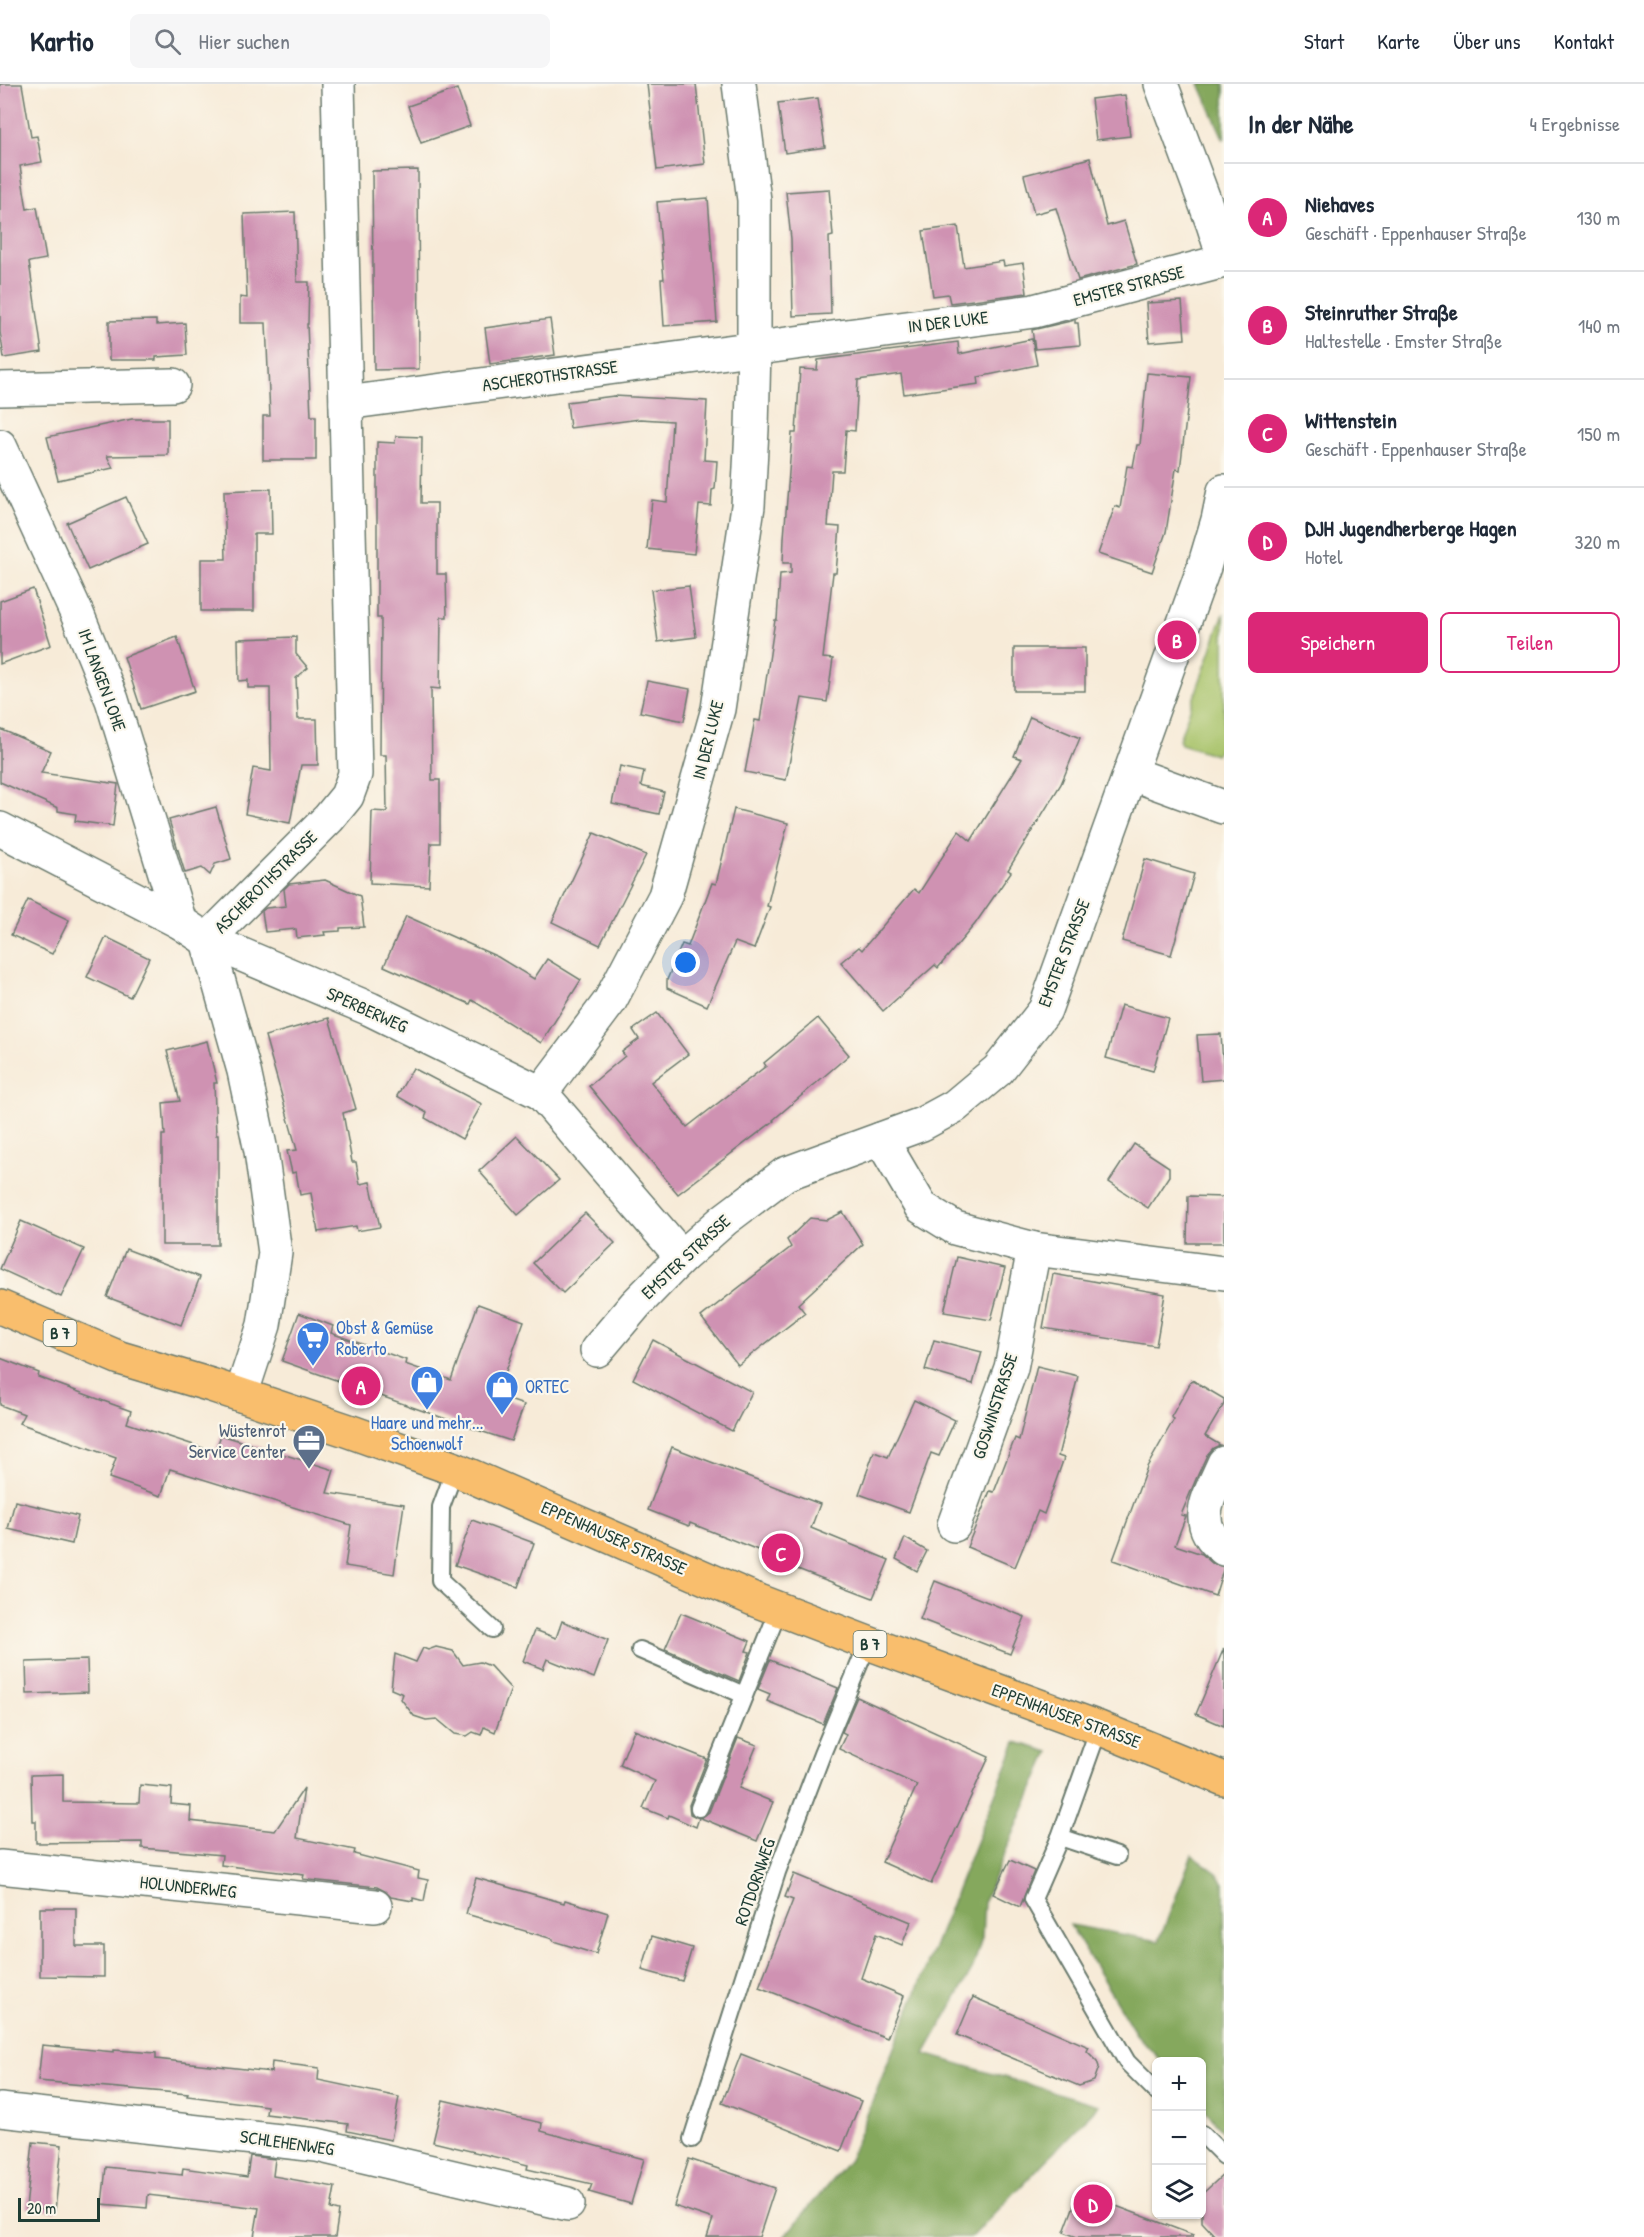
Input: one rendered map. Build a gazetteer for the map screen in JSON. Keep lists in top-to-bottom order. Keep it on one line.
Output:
{"streets":{"main road":["B 7","EPPENHAUSER STRASSE"],"street":["EMSTER STRASSE","IN DER LUKE","ASCHEROTHSTRASSE","IM LANGEN LOHE","SPERBERWEG","GOSWINSTRASSE","HOLUNDERWEG","SCHLEHENWEG"],"lane":["ROTDORNWEG"]},"crossings":[["EMSTER STRASSE","IN DER LUKE"],["EMSTER STRASSE","SPERBERWEG"],["IN DER LUKE","ASCHEROTHSTRASSE"],["IN DER LUKE","SPERBERWEG"],["ASCHEROTHSTRASSE","SPERBERWEG"],["ASCHEROTHSTRASSE","EPPENHAUSER STRASSE"],["IM LANGEN LOHE","SPERBERWEG"],["EPPENHAUSER STRASSE","ROTDORNWEG"]],"places":{"supermarket":["Obst & Gemüse Roberto"],"shop":["Haare und mehr... Schoenwolf","ORTEC"],"office":["Wüstenrot Service Center"]},"scale_bar":"20 m","page":{"header":"Kartio","search":"Hier suchen","nav":["Start","Karte","Über uns","Kontakt"],"heading":["In der Nähe","4 Ergebnisse"],"list":[{"mark":"A","name":"Niehaves","note":"Geschäft · Eppenhauser Straße","value":"130 m"},{"mark":"B","name":"Steinruther Straße","note":"Haltestelle · Emster Straße","value":"140 m"},{"mark":"C","name":"Wittenstein","note":"Geschäft · Eppenhauser Straße","value":"150 m"},{"mark":"D","name":"DJH Jugendherberge Hagen","note":"Hotel","value":"320 m"}],"buttons":["Speichern","Teilen"],"pins":["B","A","C","D"],"map_buttons":["+","−"],"scale":"20 m"}}
